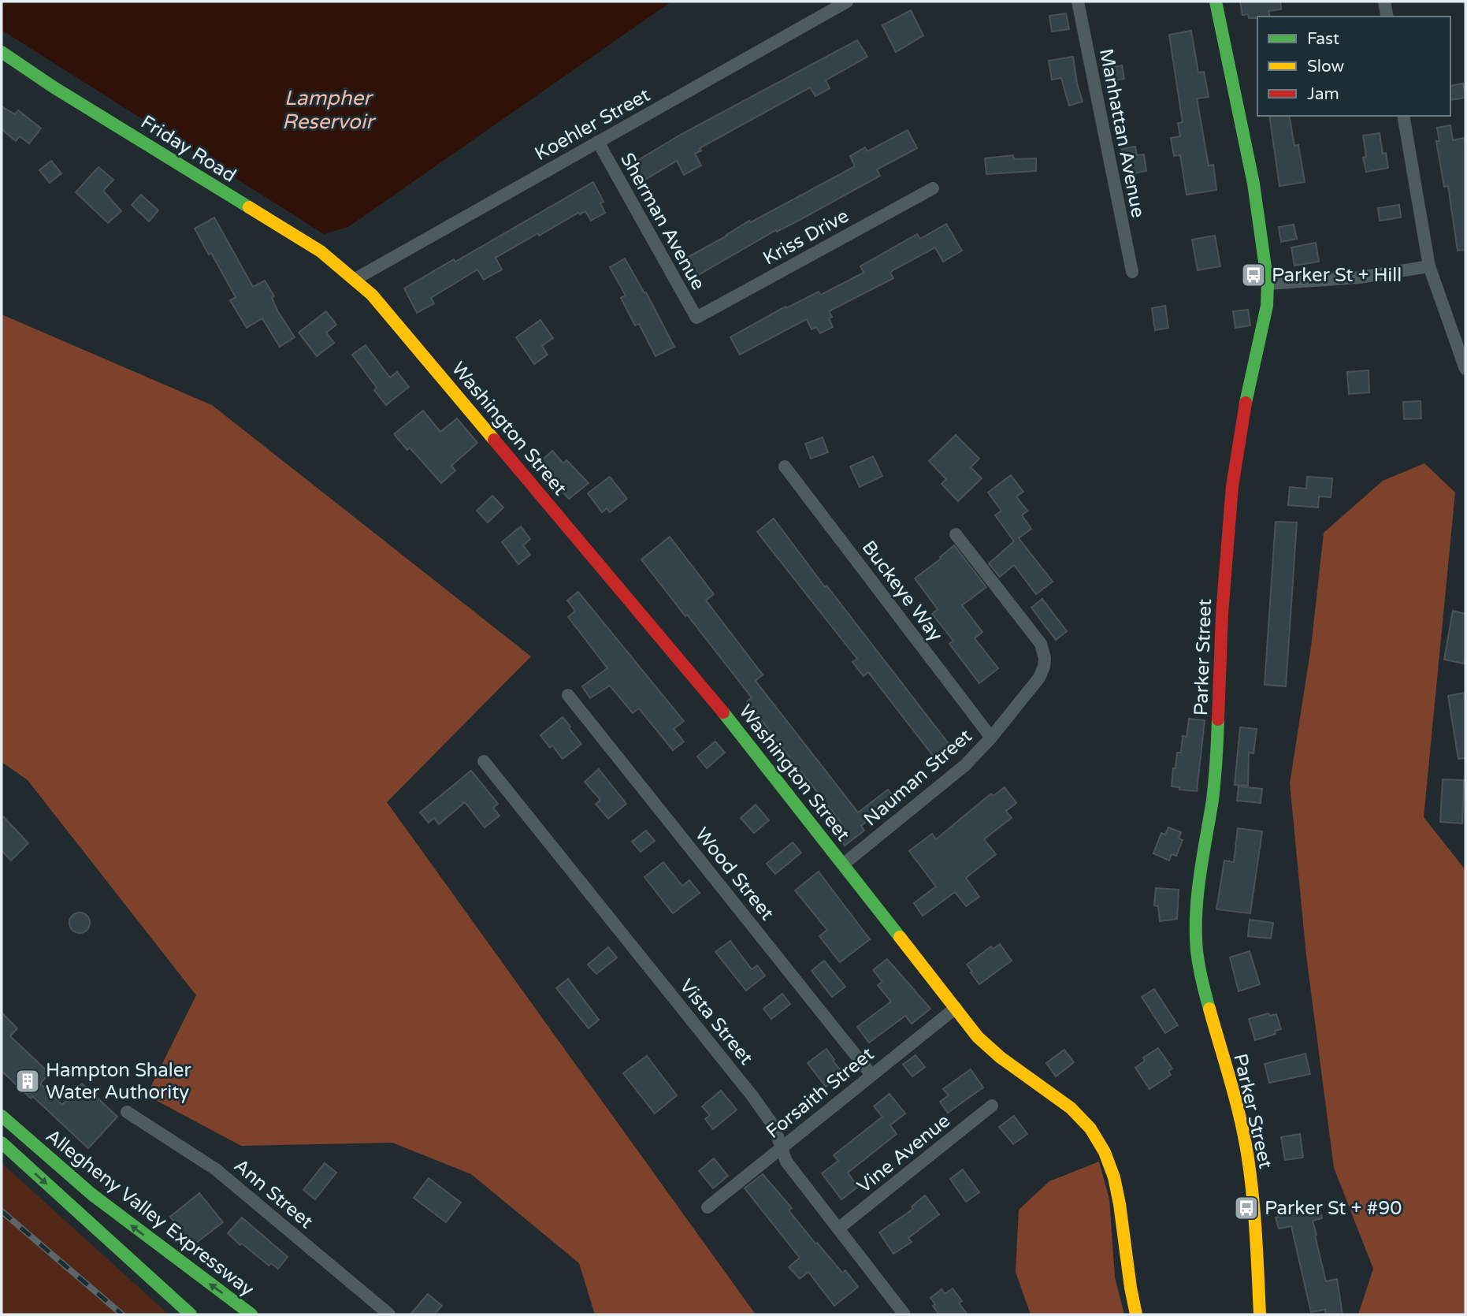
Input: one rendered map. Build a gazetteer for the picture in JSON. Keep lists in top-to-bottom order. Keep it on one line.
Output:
{"streets":{"main road":["Friday Road","Washington Street","Parker Street","Allegheny Valley Expressway"],"street":["Koehler Street","Manhattan Avenue","Sherman Avenue","Kriss Drive","Buckeye Way","Nauman Street","Wood Street","Vista Street","Forsaith Street","Vine Avenue","Ann Street"]},"crossings":[["Koehler Street","Friday Road"],["Koehler Street","Sherman Avenue"],["Koehler Street","Washington Street"],["Friday Road","Washington Street"],["Sherman Avenue","Kriss Drive"],["Washington Street","Nauman Street"],["Washington Street","Forsaith Street"],["Buckeye Way","Nauman Street"],["Wood Street","Forsaith Street"],["Vista Street","Forsaith Street"],["Vista Street","Vine Avenue"]],"water":["Lampher Reservoir"],"places":{"bus stop":["Parker St + Hill","Parker St + #90"],"building":["Hampton Shaler Water Authority"]},"legend":["Fast","Slow","Jam"]}
